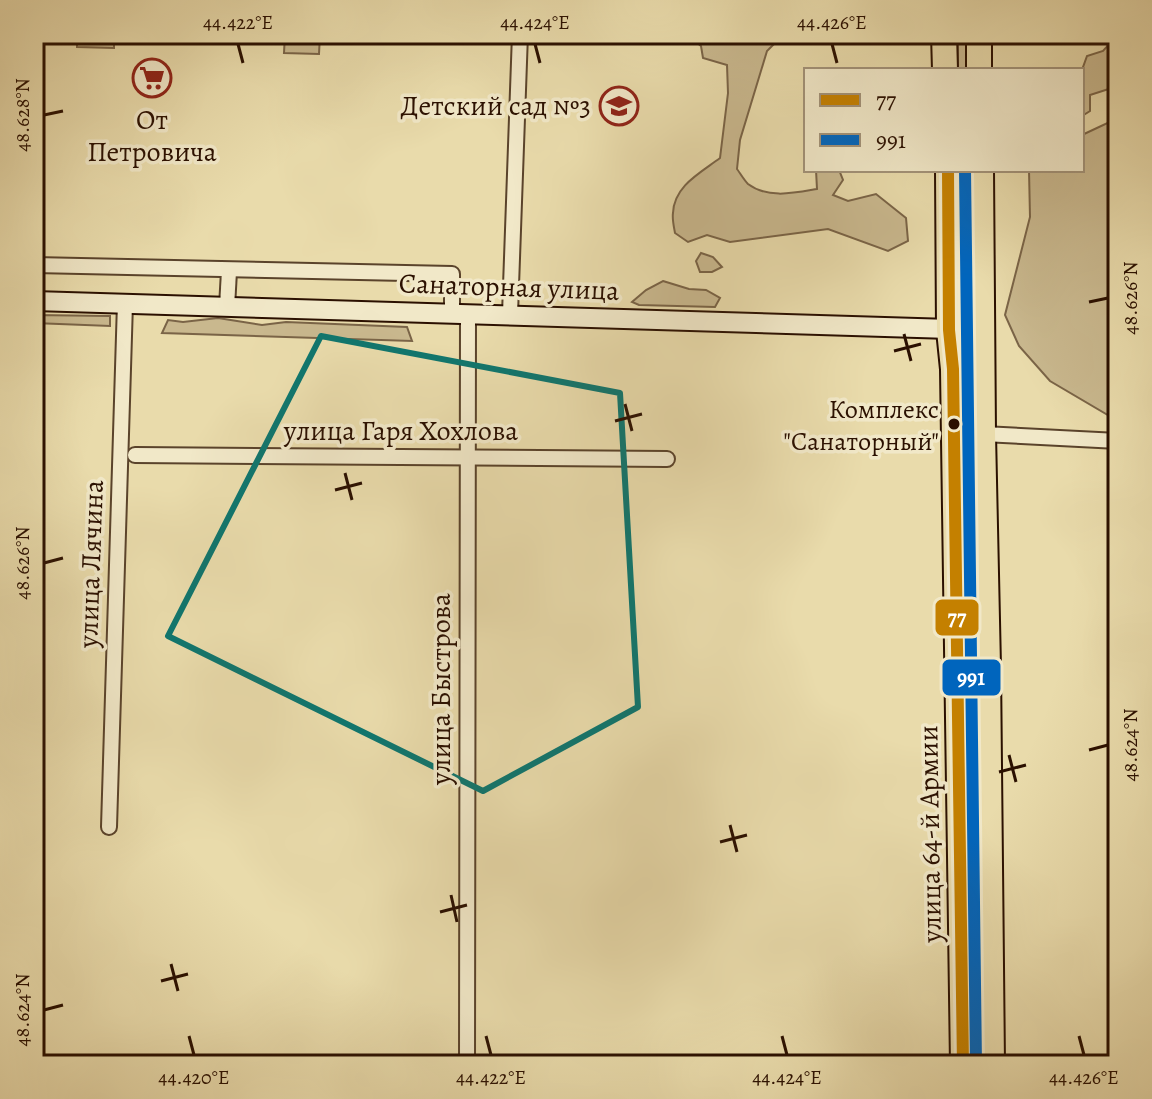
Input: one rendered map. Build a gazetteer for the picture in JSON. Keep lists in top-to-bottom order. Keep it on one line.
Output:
{"streets":{"highway":["улица 64-й Армии"],"street":["Санаторная улица","улица Гаря Хохлова","улица Лячина","улица Быстрова"]},"crossings":[["Санаторная улица","улица Лячина"],["Санаторная улица","улица Быстрова"],["Санаторная улица","улица 64-й Армии"],["улица Гаря Хохлова","улица Быстрова"]],"places":{"supermarket":["От Петровича"],"school or university":["Детский сад №3"],"other":["Комплекс \"Санаторный\""]},"lines":["transit line 77","transit line 991"],"legend":["77","991"],"coordinates":["44.422°E","44.424°E","44.426°E","48.628°N","48.626°N","48.624°N","44.420°E"]}
